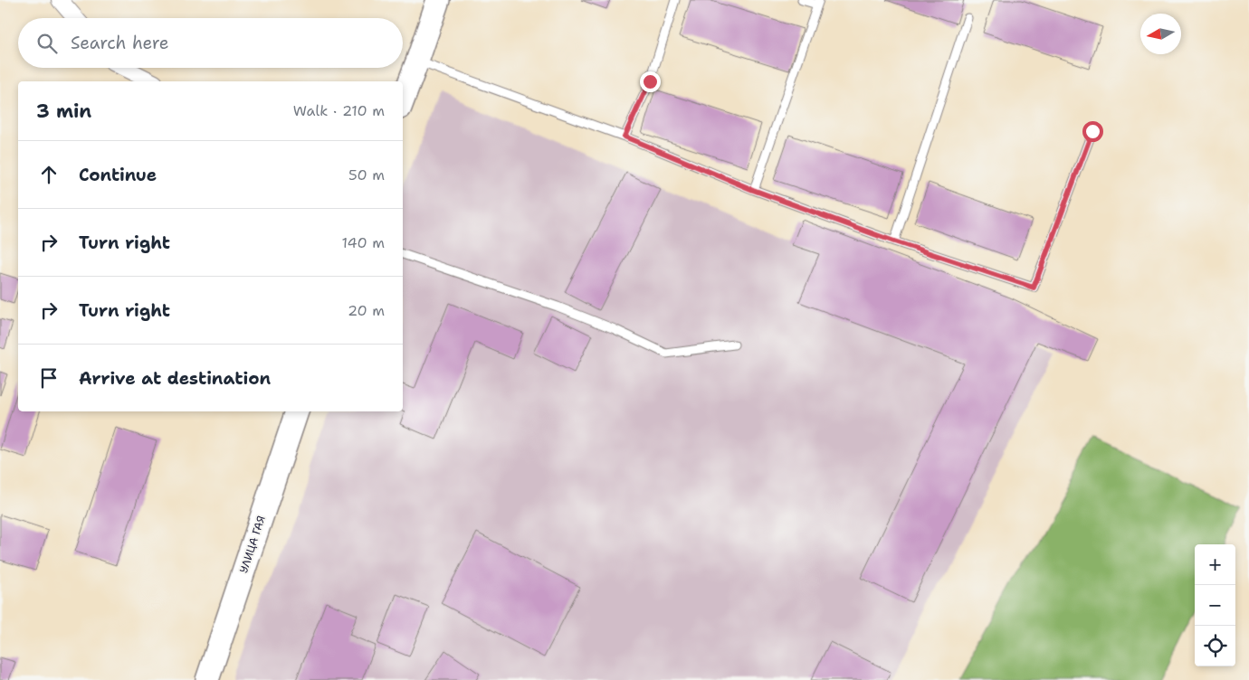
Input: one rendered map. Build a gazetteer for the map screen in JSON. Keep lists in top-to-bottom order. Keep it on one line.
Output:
{"streets":{"main road":["УЛИЦА ГАЯ"]},"north":"left","page":{"search":"Search here","heading":["3 min","Walk · 210 m"],"list":[["Continue","50 m"],["Turn right","140 m"],["Turn right","20 m"],"Arrive at destination"],"map_buttons":["+","−"]}}
